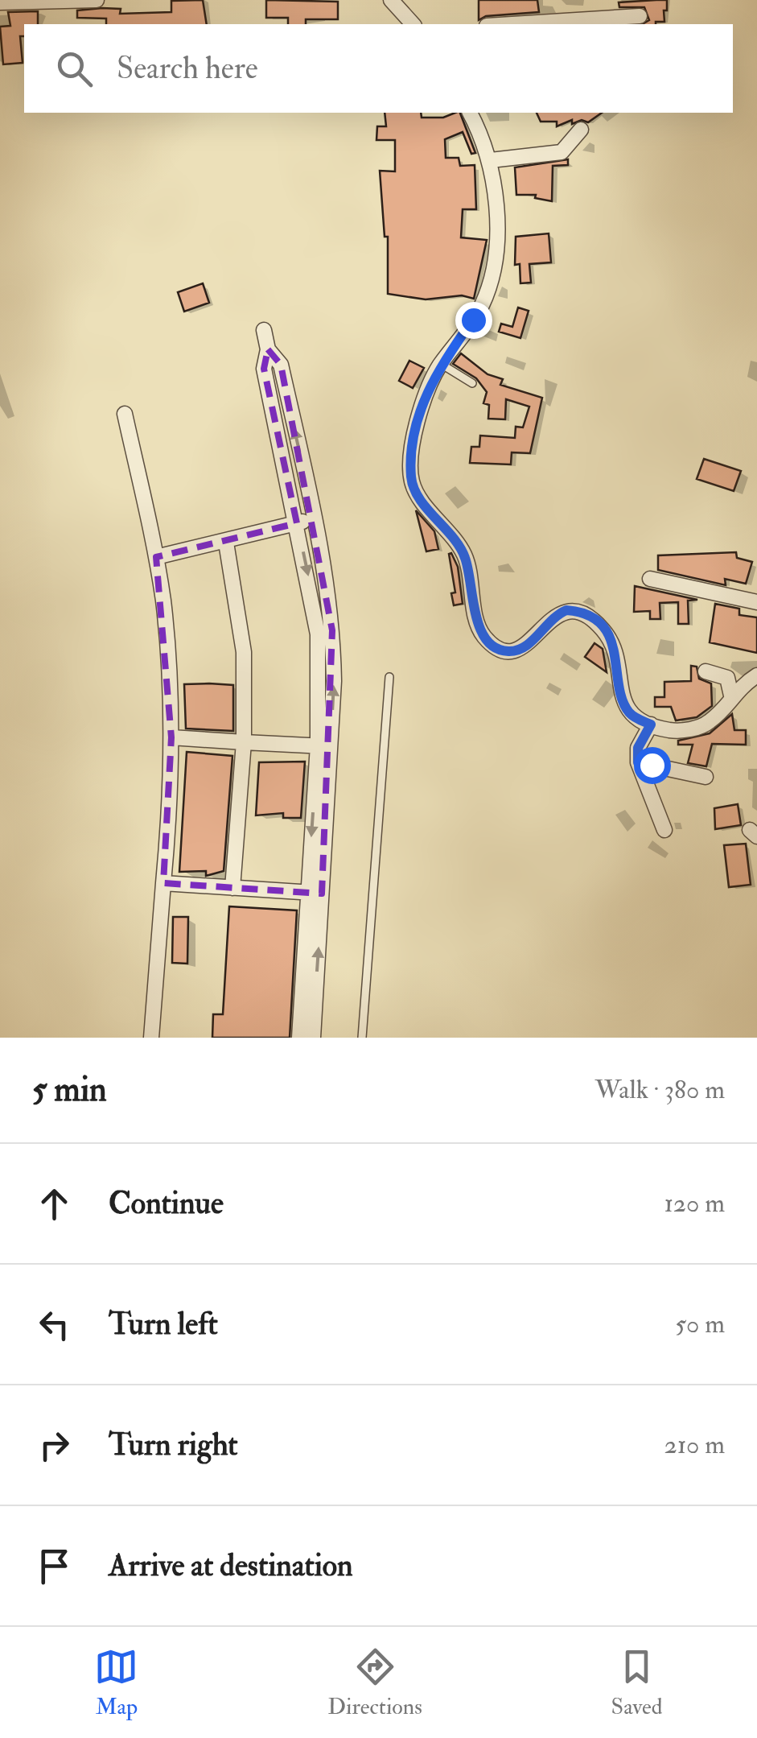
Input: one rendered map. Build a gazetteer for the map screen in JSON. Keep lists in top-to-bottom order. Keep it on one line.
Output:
{"page":{"search":"Search here","heading":["5 min","Walk · 380 m"],"list":[["Continue","120 m"],["Turn left","50 m"],["Turn right","210 m"],"Arrive at destination"],"nav":["Map","Directions","Saved"]}}
